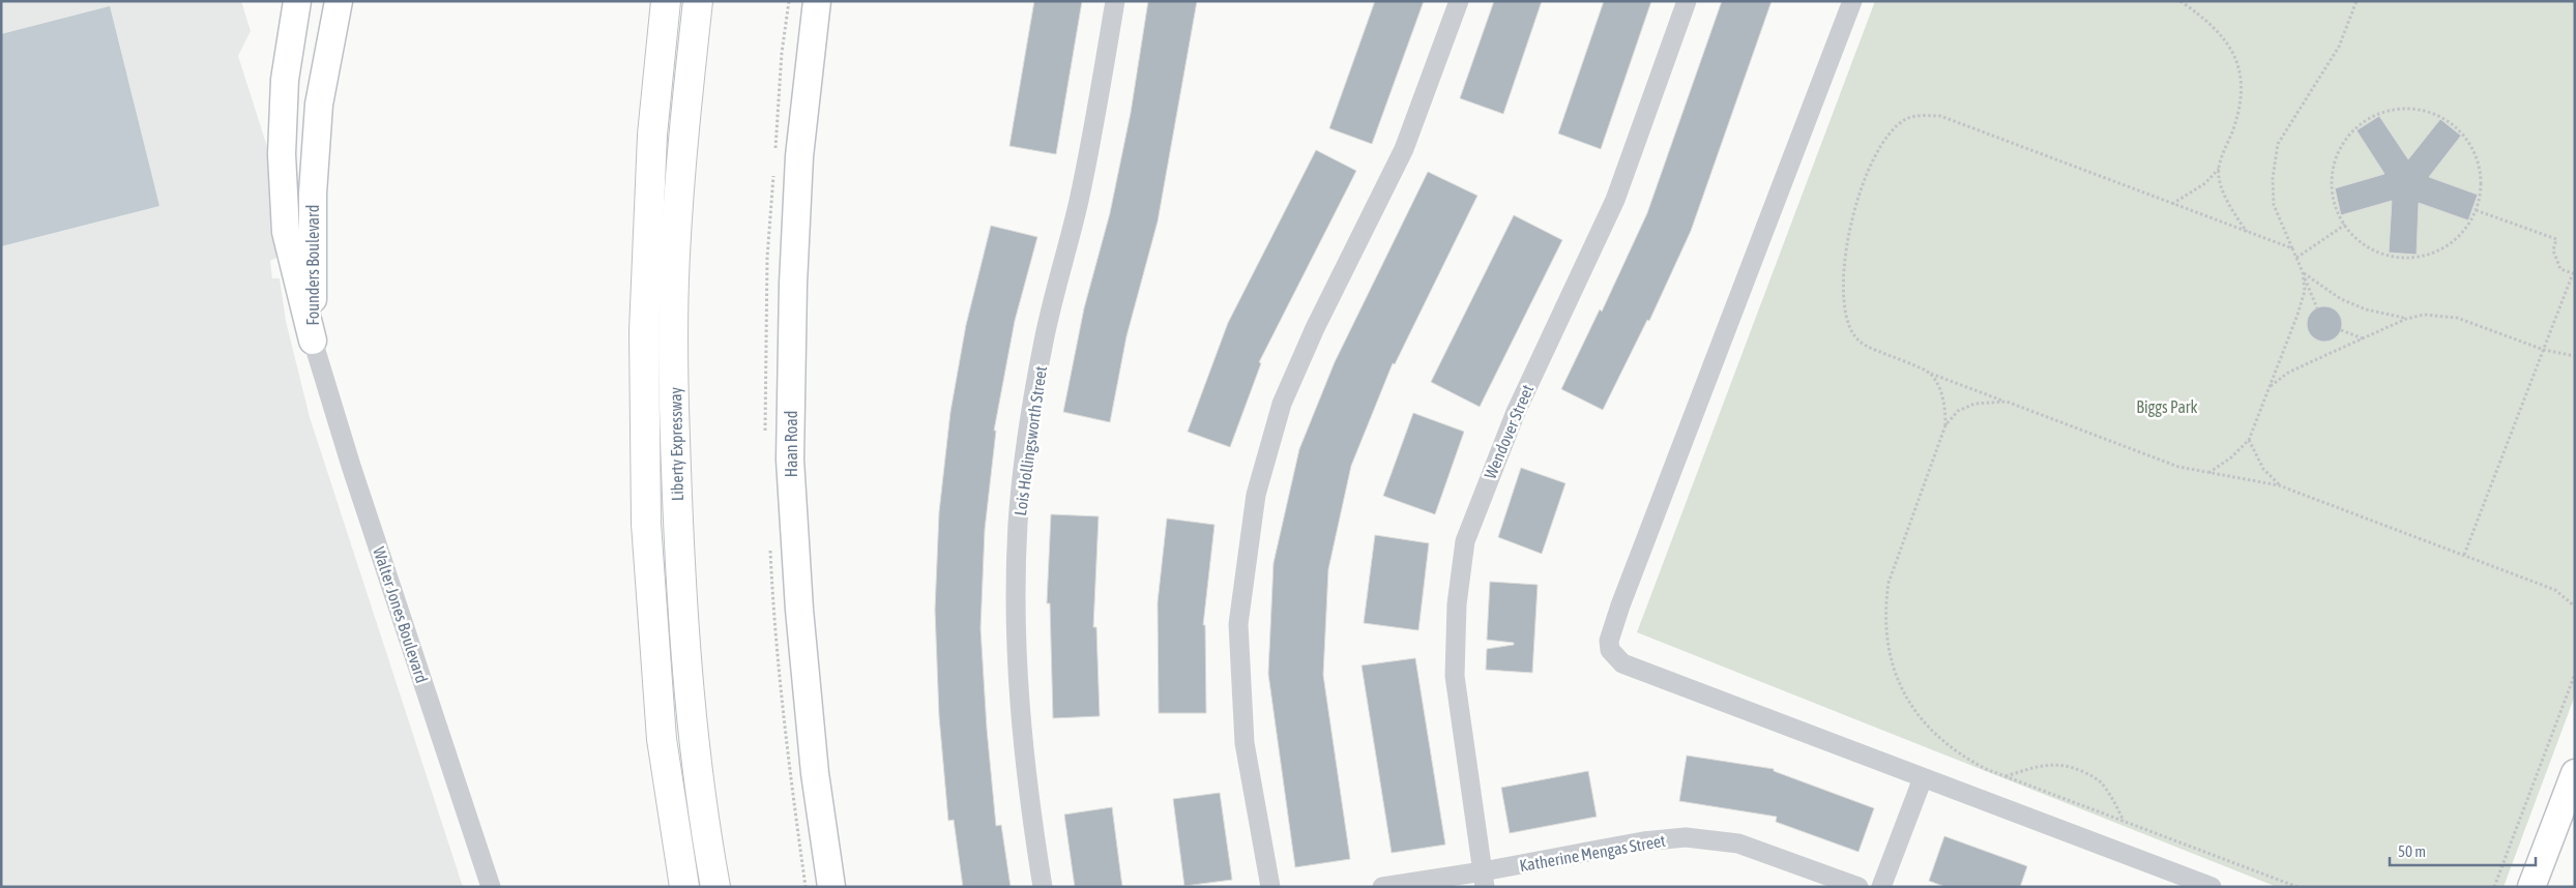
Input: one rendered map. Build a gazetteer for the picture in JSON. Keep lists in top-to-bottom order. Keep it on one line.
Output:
{"streets":{"highway":["Liberty Expressway"],"street":["Founders Boulevard","Wendover Street","Lois Hollingsworth Street","Haan Road","Walter Jones Boulevard","Katherine Mengas Street"]},"crossings":[["Founders Boulevard","Walter Jones Boulevard"],["Wendover Street","Katherine Mengas Street"]],"parks":["Biggs Park"],"scale_bar":"50 m"}
